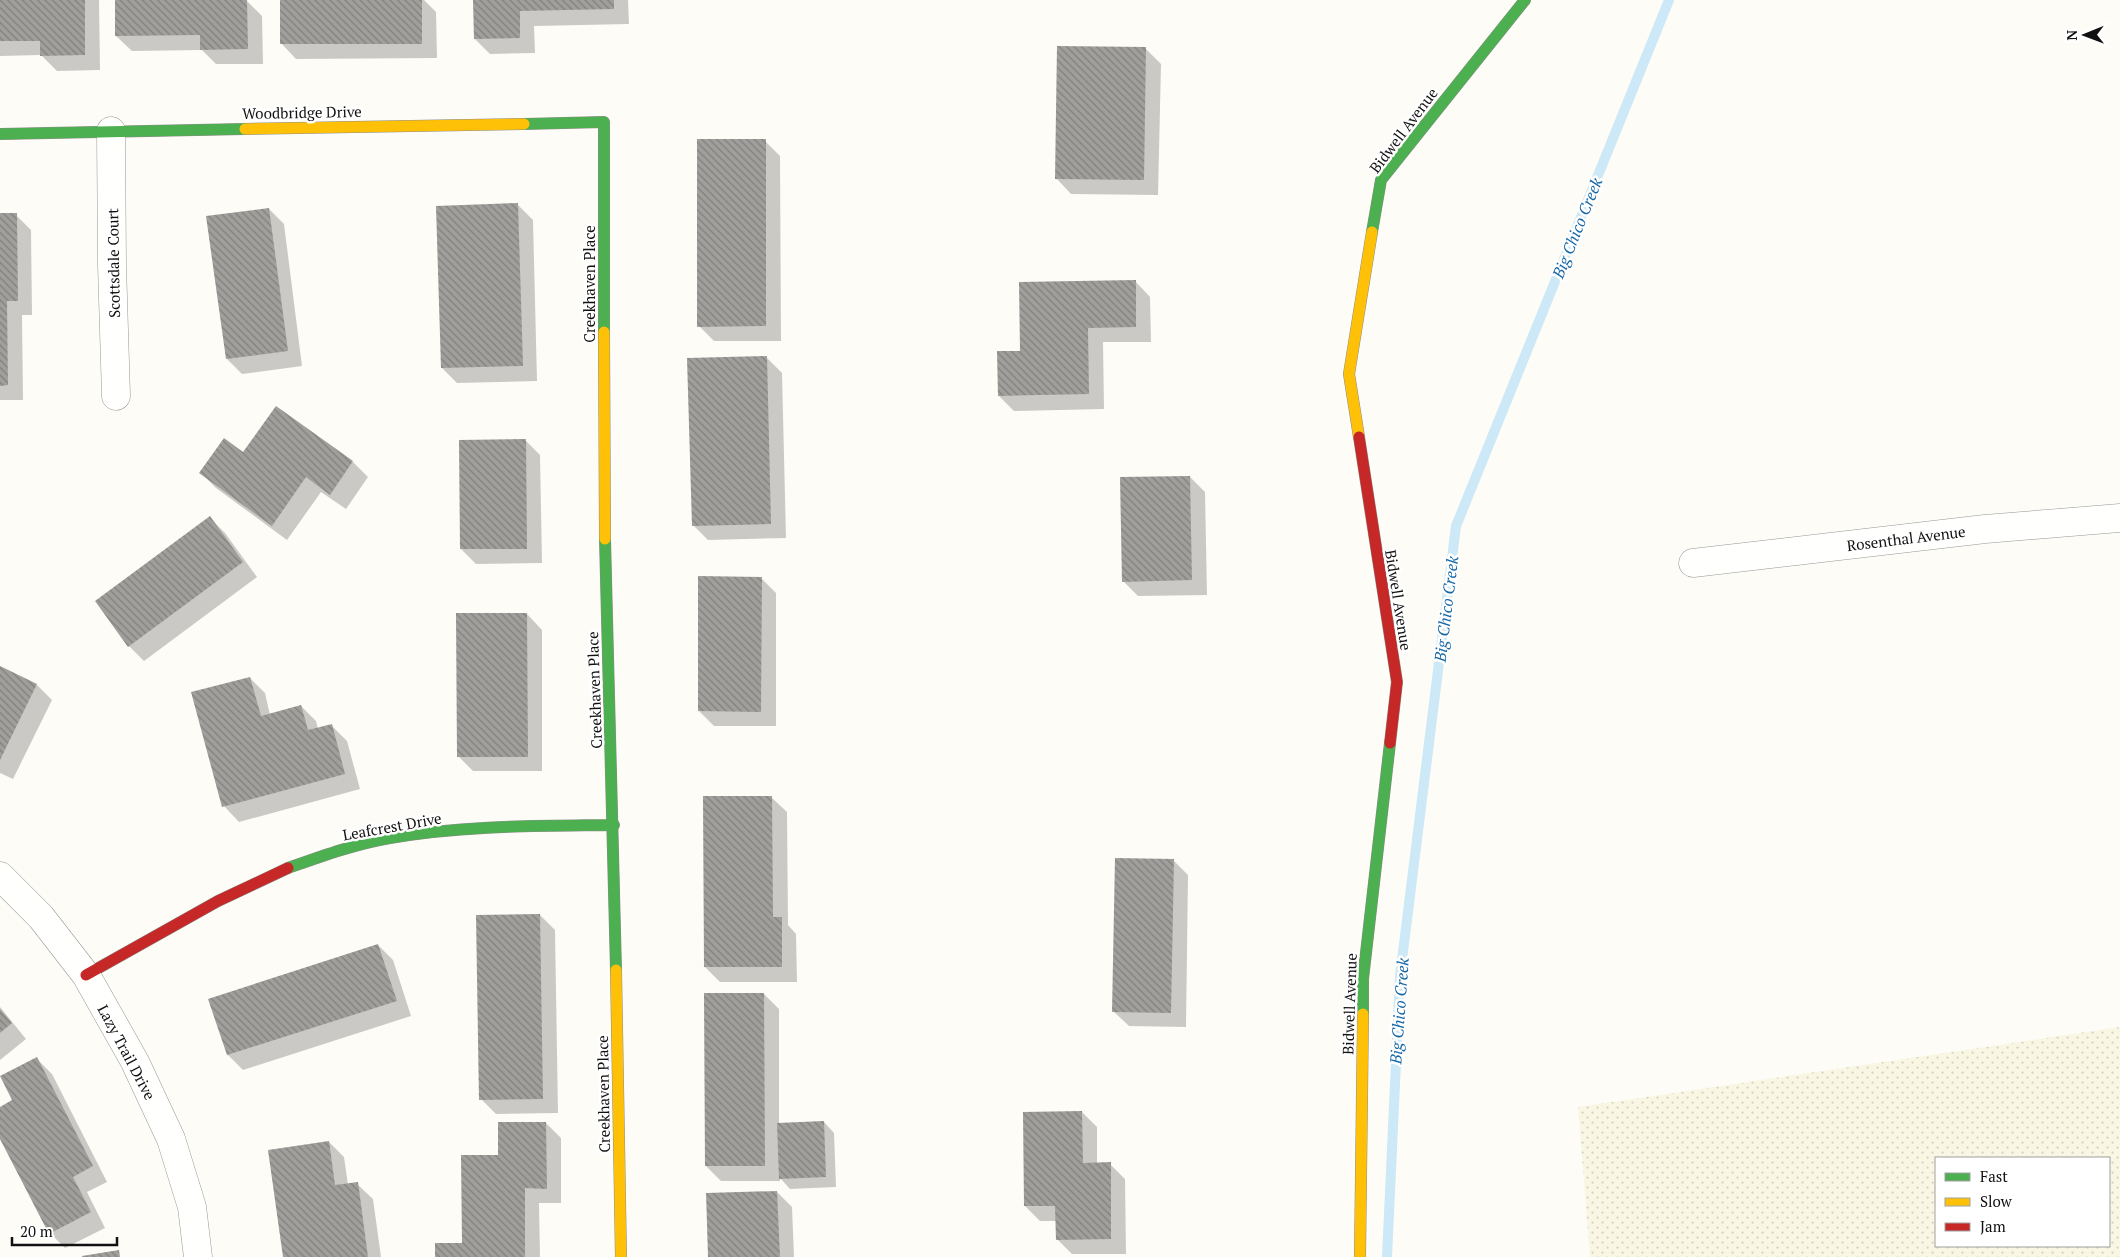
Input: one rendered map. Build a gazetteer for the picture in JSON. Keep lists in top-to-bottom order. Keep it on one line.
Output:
{"streets":{"street":["Woodbridge Drive","Bidwell Avenue","Scottsdale Court","Creekhaven Place","Rosenthal Avenue","Leafcrest Drive","Lazy Trail Drive"]},"crossings":[["Woodbridge Drive","Scottsdale Court"],["Woodbridge Drive","Creekhaven Place"],["Creekhaven Place","Leafcrest Drive"],["Leafcrest Drive","Lazy Trail Drive"]],"water":["Big Chico Creek"],"legend":["Fast","Slow","Jam"],"scale_bar":"20 m","north":"left"}
